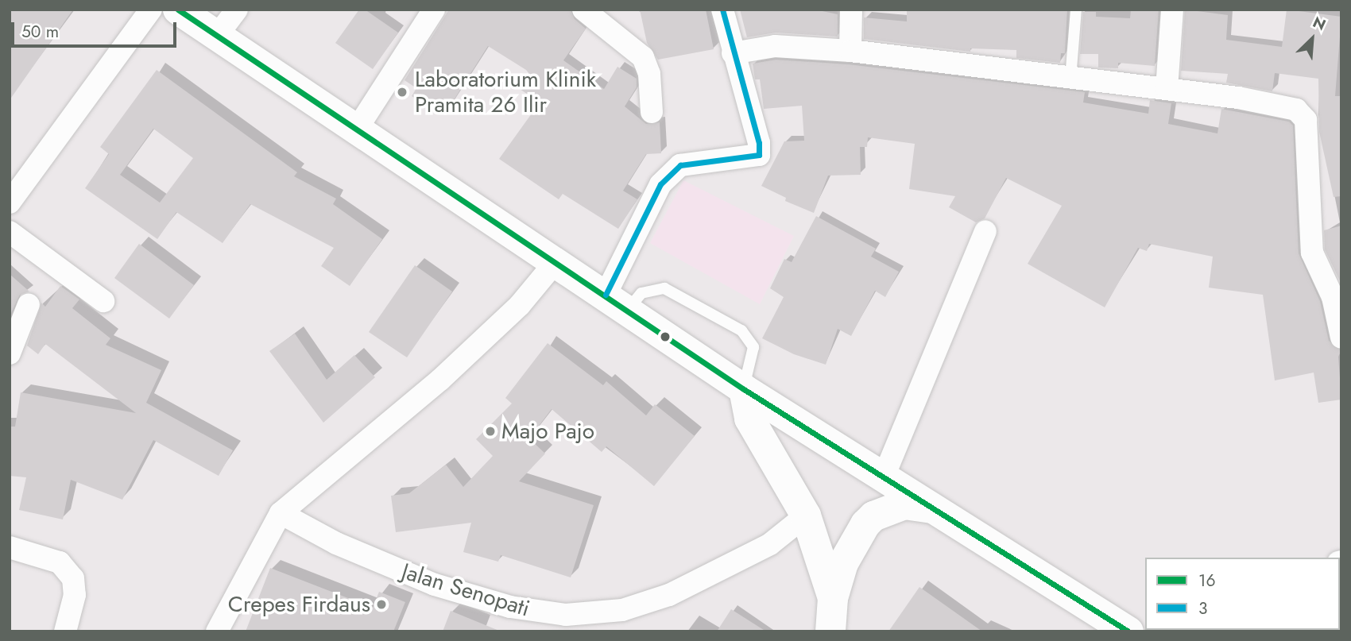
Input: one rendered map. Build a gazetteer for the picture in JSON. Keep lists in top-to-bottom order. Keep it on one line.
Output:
{"streets":{"street":["Jalan Senopati"]},"places":["Laboratorium Klinik Pramita 26 Ilir","Majo Pajo","Crepes Firdaus"],"lines":["transit line 16","transit line 3"],"legend":["16","3"],"scale_bar":"50 m","north":"top right"}
